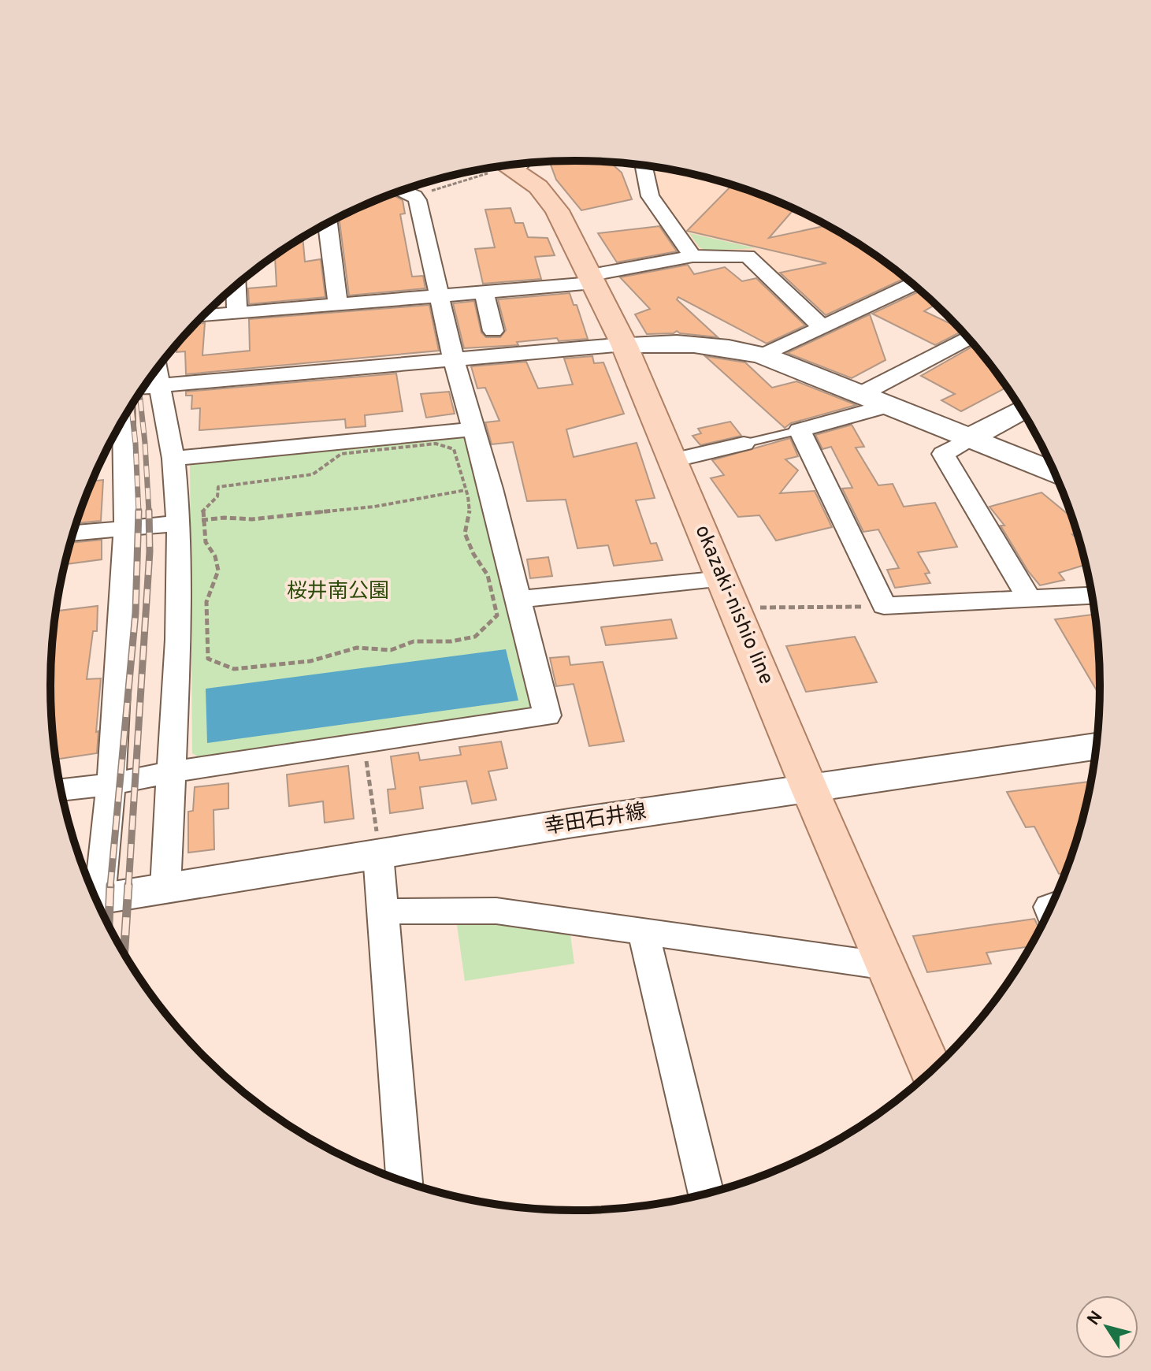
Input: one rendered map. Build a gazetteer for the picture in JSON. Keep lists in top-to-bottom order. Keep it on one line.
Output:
{"streets":{"main road":["okazaki-nishio line","幸田石井線"]},"crossings":[["okazaki-nishio line","幸田石井線"]],"parks":["桜井南公園"],"north":"top left"}
